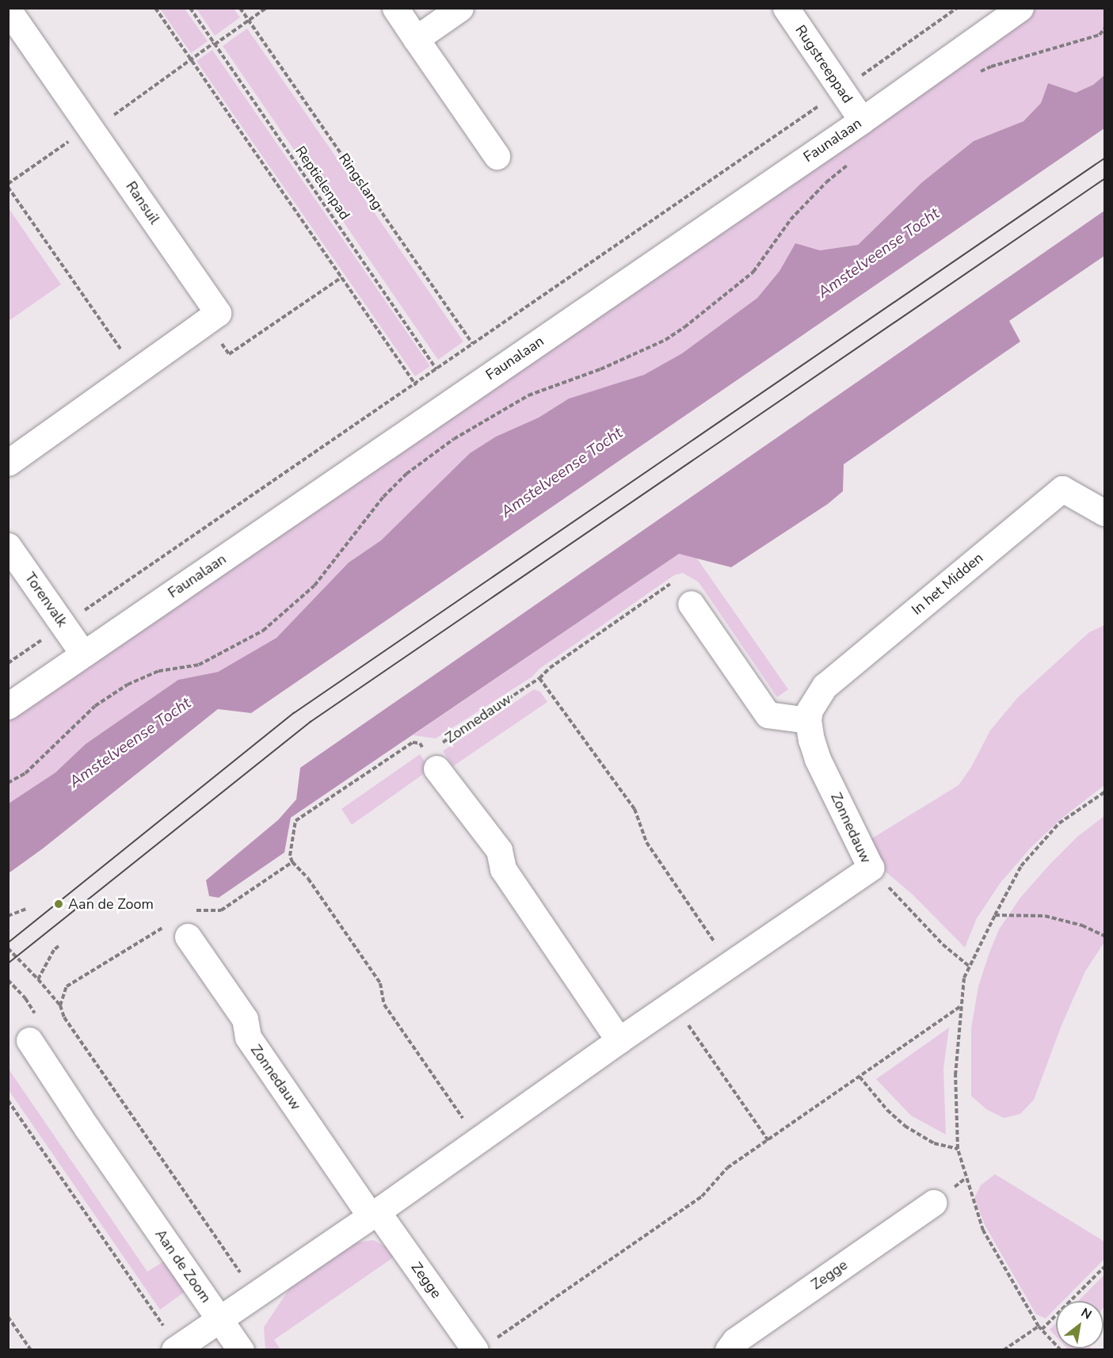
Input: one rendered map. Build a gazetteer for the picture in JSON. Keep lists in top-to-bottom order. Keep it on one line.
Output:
{"streets":{"street":["Rugstreeppad","Faunalaan","Ransuil","In het Midden","Torenvalk","Zonnedauw","Aan de Zoom","Zegge"],"path":["Ringslang","Reptielenpad"]},"crossings":[["Rugstreeppad","Faunalaan"],["Faunalaan","Torenvalk"],["In het Midden","Zonnedauw"],["Zonnedauw","Aan de Zoom"],["Zonnedauw","Zegge"]],"water":["Amstelveense Tocht"],"places":["Aan de Zoom"],"north":"top right"}
